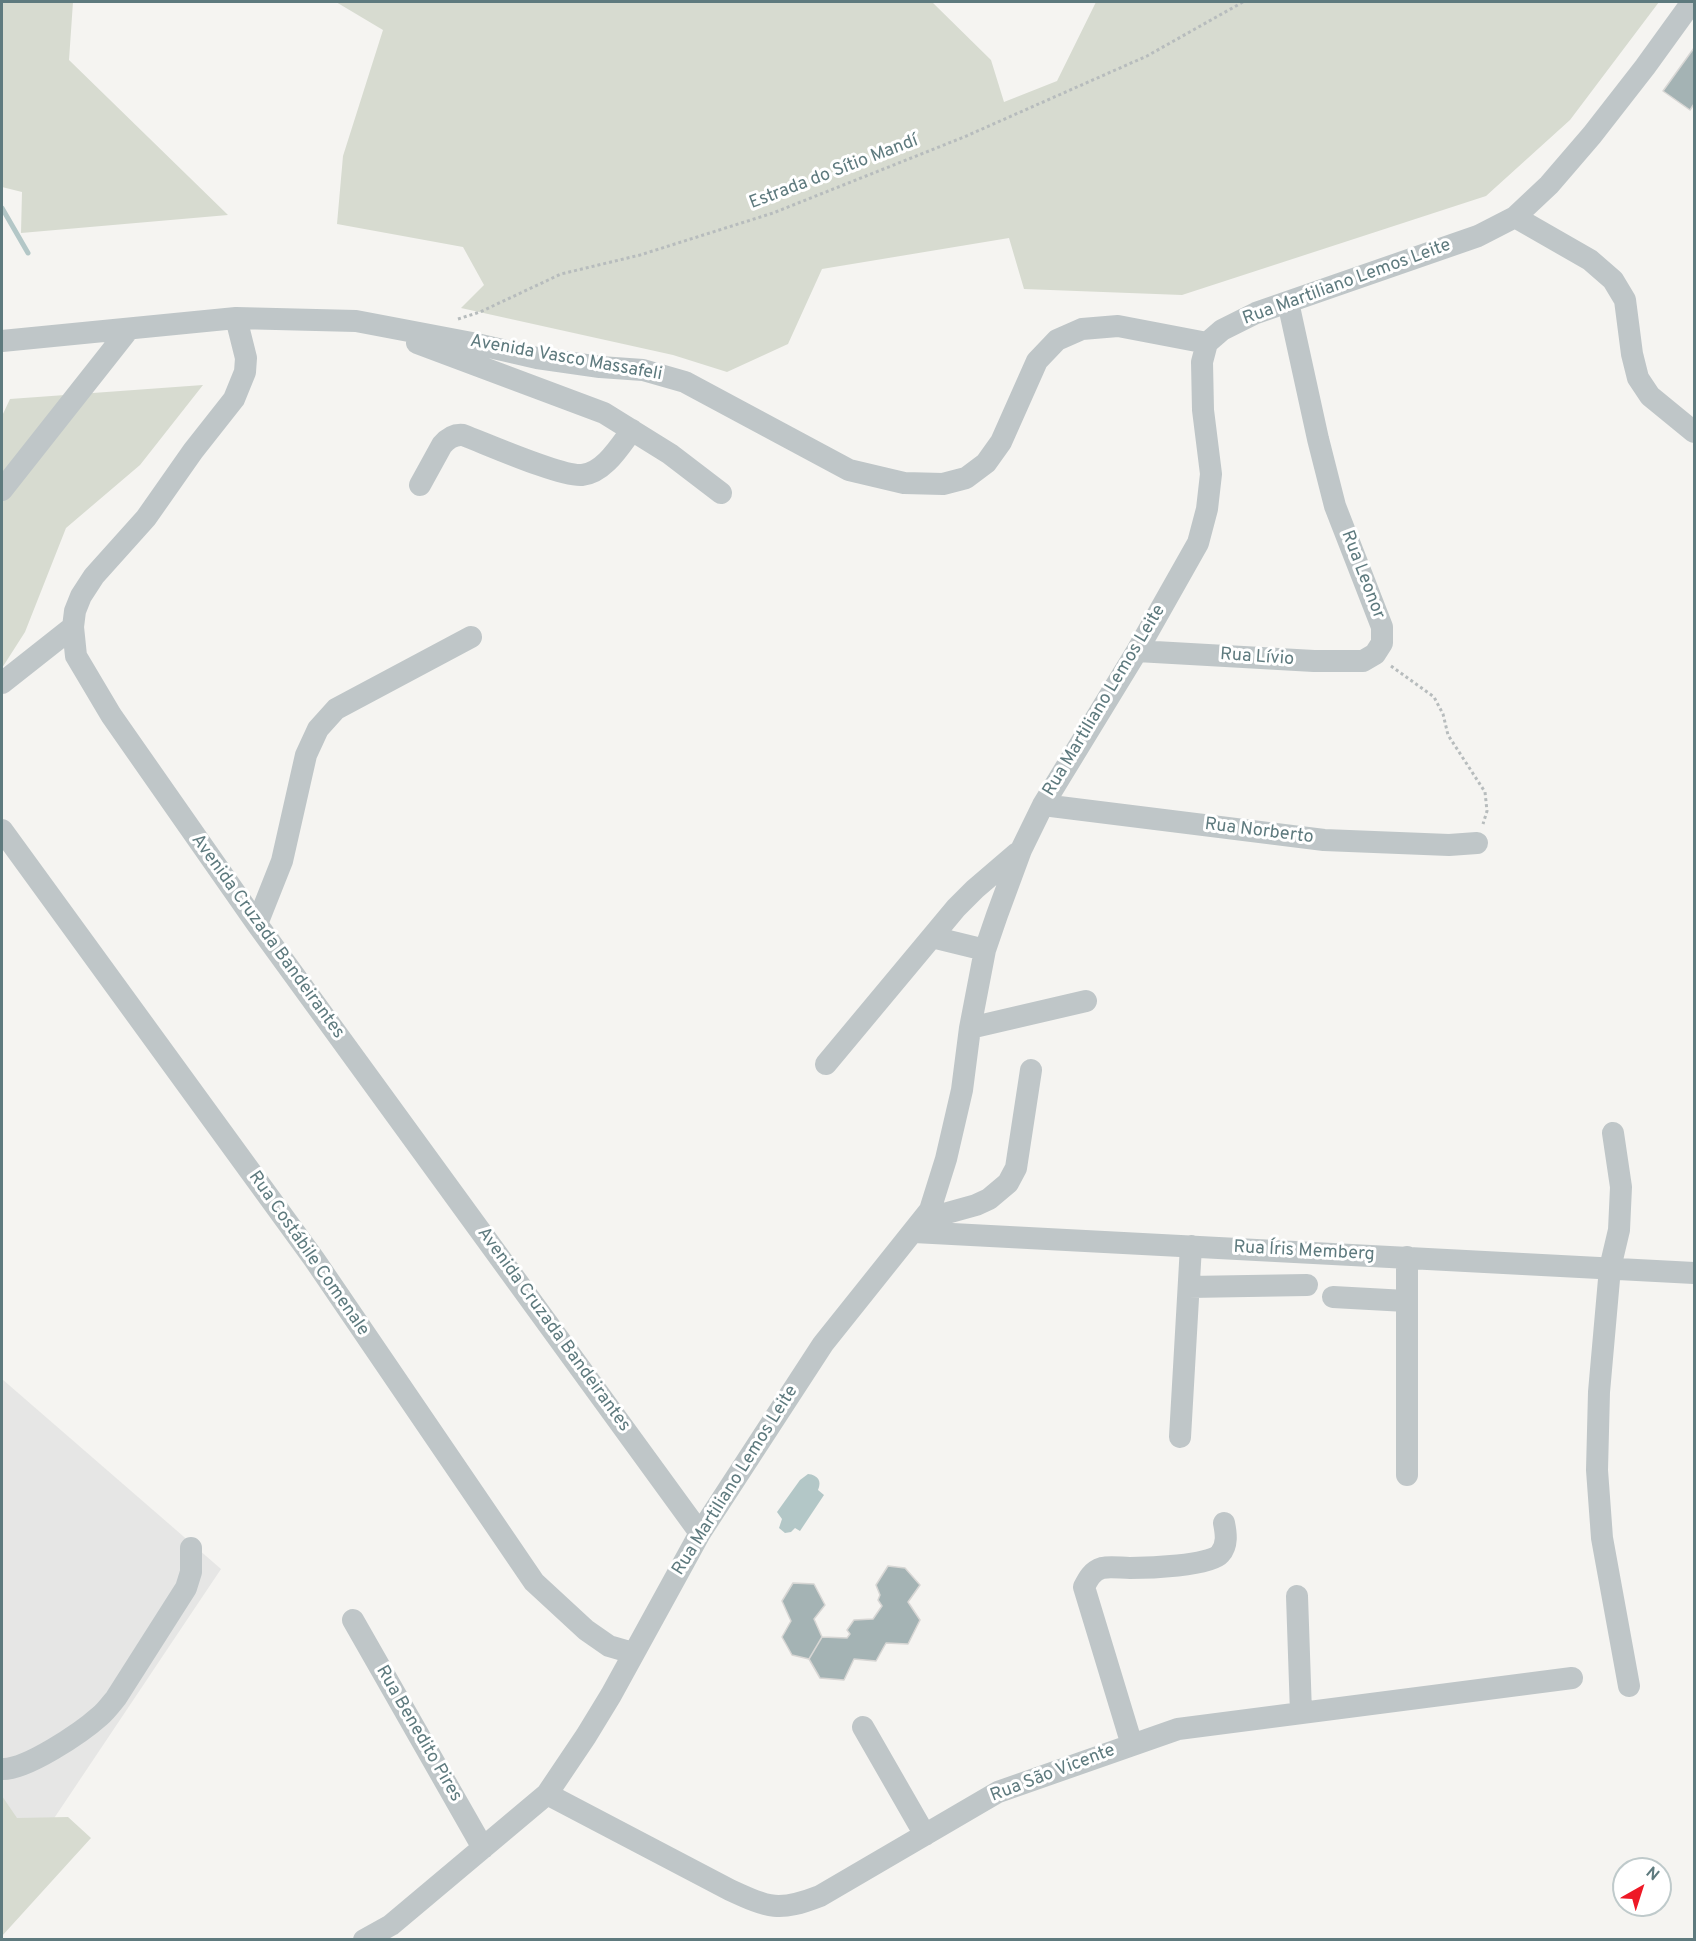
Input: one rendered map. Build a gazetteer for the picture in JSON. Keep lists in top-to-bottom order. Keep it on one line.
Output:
{"streets":{"street":["Rua Martiliano Lemos Leite","Avenida Vasco Massafeli","Rua Leonor","Rua Lívio","Rua Norberto","Avenida Cruzada Bandeirantes","Rua Íris Memberg","Rua Costábile Comenale","Rua Benedito Pires","Rua São Vicente"],"path":["Estrada do Sítio Mandí"]},"crossings":[["Rua Martiliano Lemos Leite","Avenida Vasco Massafeli"],["Rua Martiliano Lemos Leite","Rua Leonor"],["Rua Martiliano Lemos Leite","Rua Lívio"],["Rua Martiliano Lemos Leite","Rua Norberto"],["Rua Martiliano Lemos Leite","Avenida Cruzada Bandeirantes"],["Rua Martiliano Lemos Leite","Rua Íris Memberg"],["Rua Martiliano Lemos Leite","Rua Costábile Comenale"],["Rua Martiliano Lemos Leite","Rua Benedito Pires"],["Rua Martiliano Lemos Leite","Rua São Vicente"],["Avenida Vasco Massafeli","Avenida Cruzada Bandeirantes"],["Rua Leonor","Rua Lívio"]],"north":"top right"}
